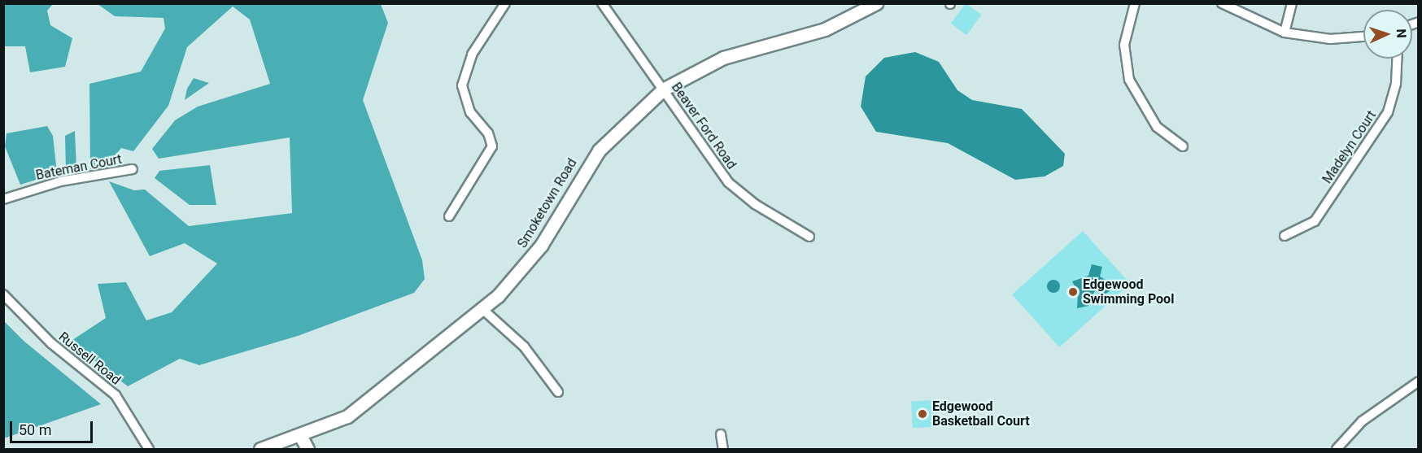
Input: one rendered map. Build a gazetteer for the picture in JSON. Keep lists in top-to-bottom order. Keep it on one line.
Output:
{"streets":{"main road":["Smoketown Road"],"street":["Beaver Ford Road","Madelyn Court","Bateman Court","Russell Road"]},"crossings":[["Beaver Ford Road","Smoketown Road"]],"places":["Edgewood Swimming Pool","Edgewood Basketball Court"],"scale_bar":"50 m","north":"right"}
